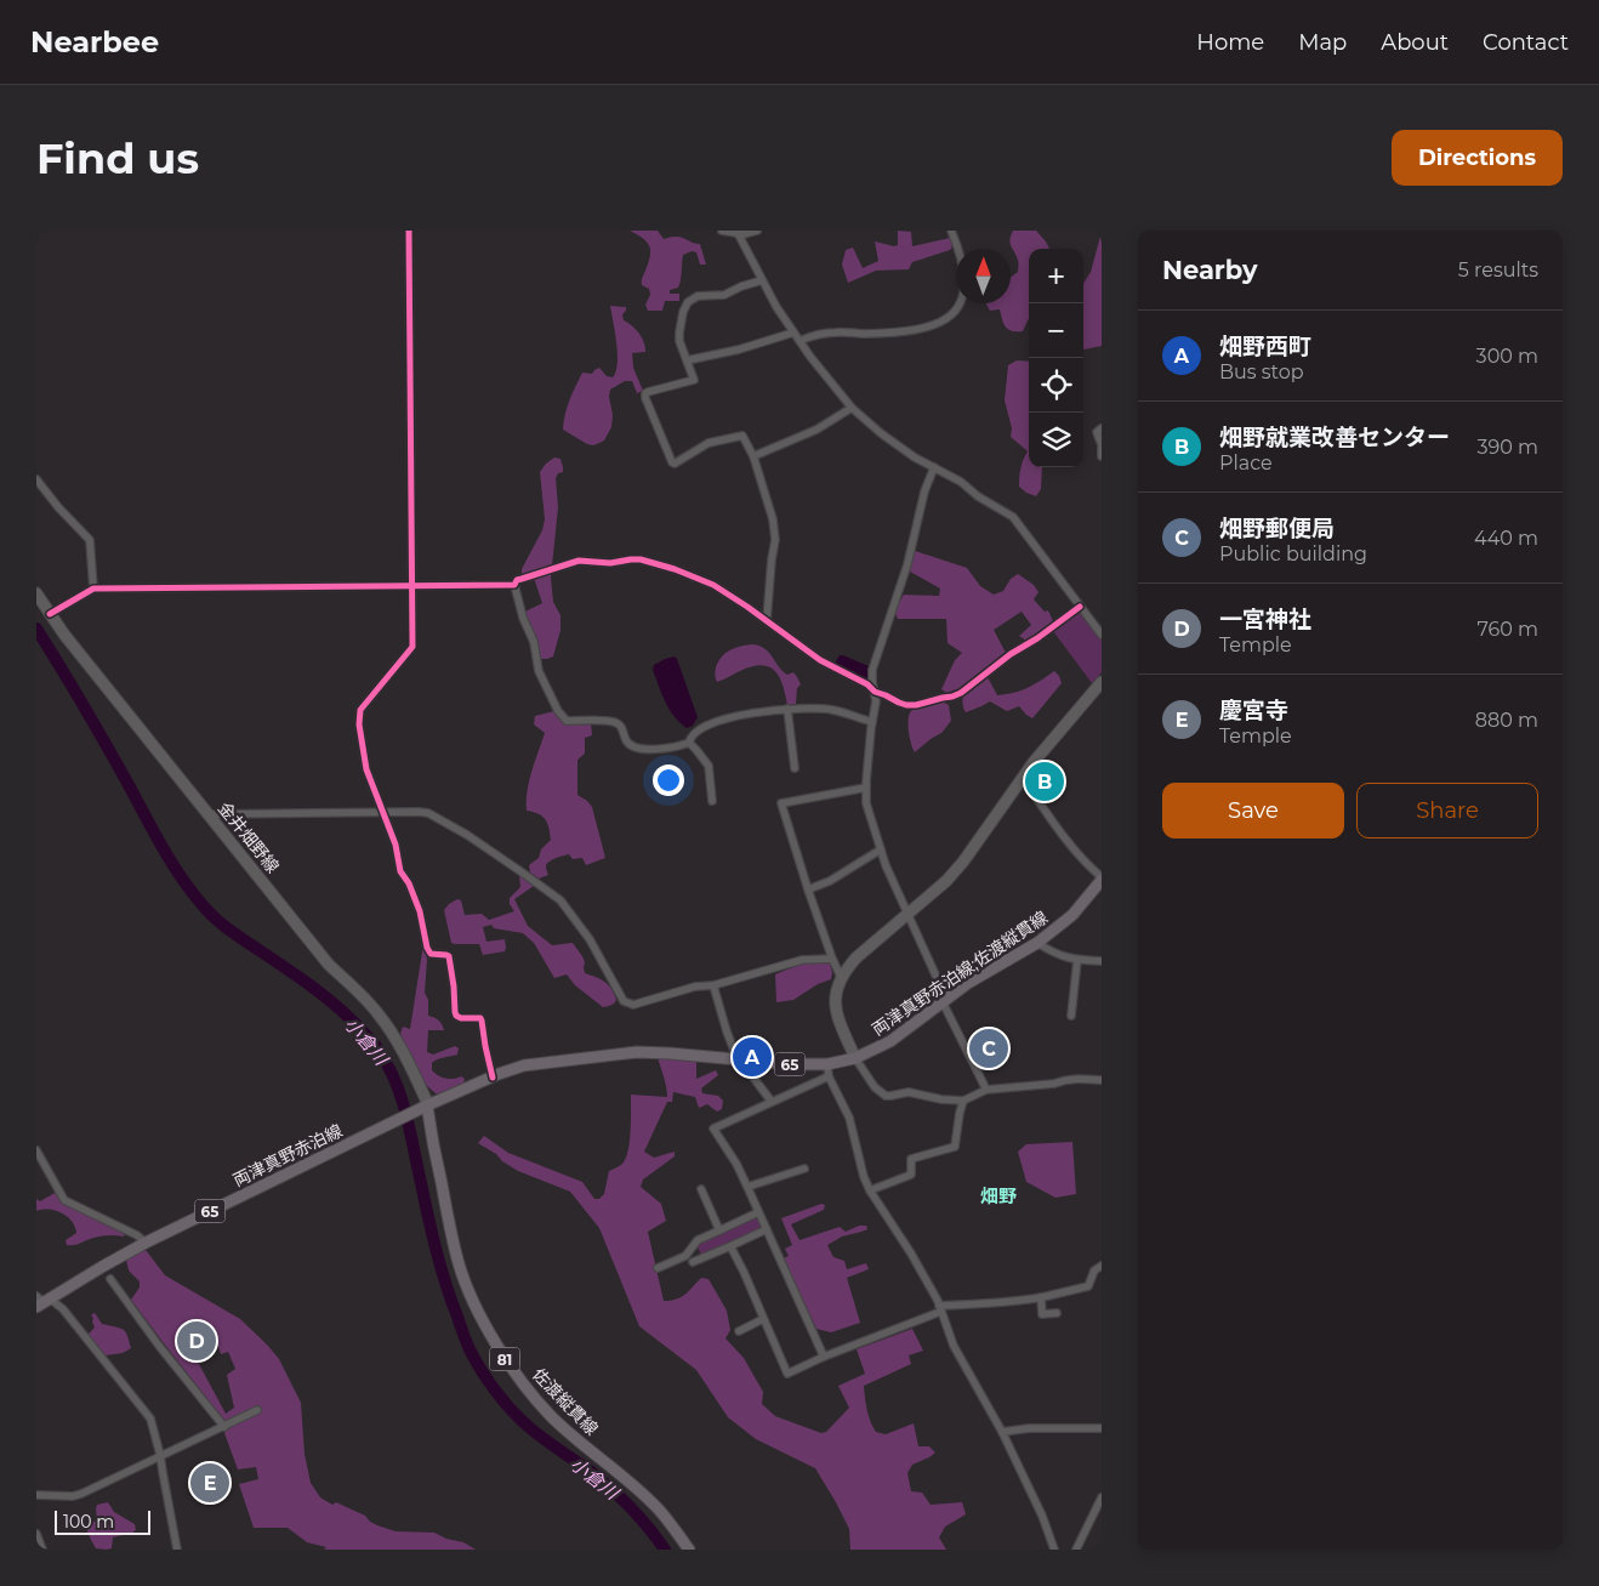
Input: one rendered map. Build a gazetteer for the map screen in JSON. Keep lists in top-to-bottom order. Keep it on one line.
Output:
{"streets":{"main road":["金井畑野線","両津真野赤泊線;佐渡縦貫線","65","両津真野赤泊線","81","佐渡縦貫線"]},"crossings":[["金井畑野線","両津真野赤泊線;佐渡縦貫線"],["金井畑野線","両津真野赤泊線"],["金井畑野線","佐渡縦貫線"],["両津真野赤泊線;佐渡縦貫線","両津真野赤泊線"],["両津真野赤泊線;佐渡縦貫線","佐渡縦貫線"],["両津真野赤泊線","佐渡縦貫線"]],"districts":["畑野"],"water":["小倉川"],"scale_bar":"100 m","north":"top","page":{"header":"Nearbee","nav":["Home","Map","About","Contact"],"buttons":["Directions",["Save","Share"]],"title":"Find us","heading":["Nearby","5 results"],"map_buttons":["+","−"],"list":[{"mark":"A","name":"畑野西町","note":"Bus stop","value":"300 m"},{"mark":"B","name":"畑野就業改善センター","note":"Place","value":"390 m"},{"mark":"C","name":"畑野郵便局","note":"Public building","value":"440 m"},{"mark":"D","name":"一宮神社","note":"Temple","value":"760 m"},{"mark":"E","name":"慶宮寺","note":"Temple","value":"880 m"}],"pins":["B","C","A","D","E"],"scale":"100 m"}}
